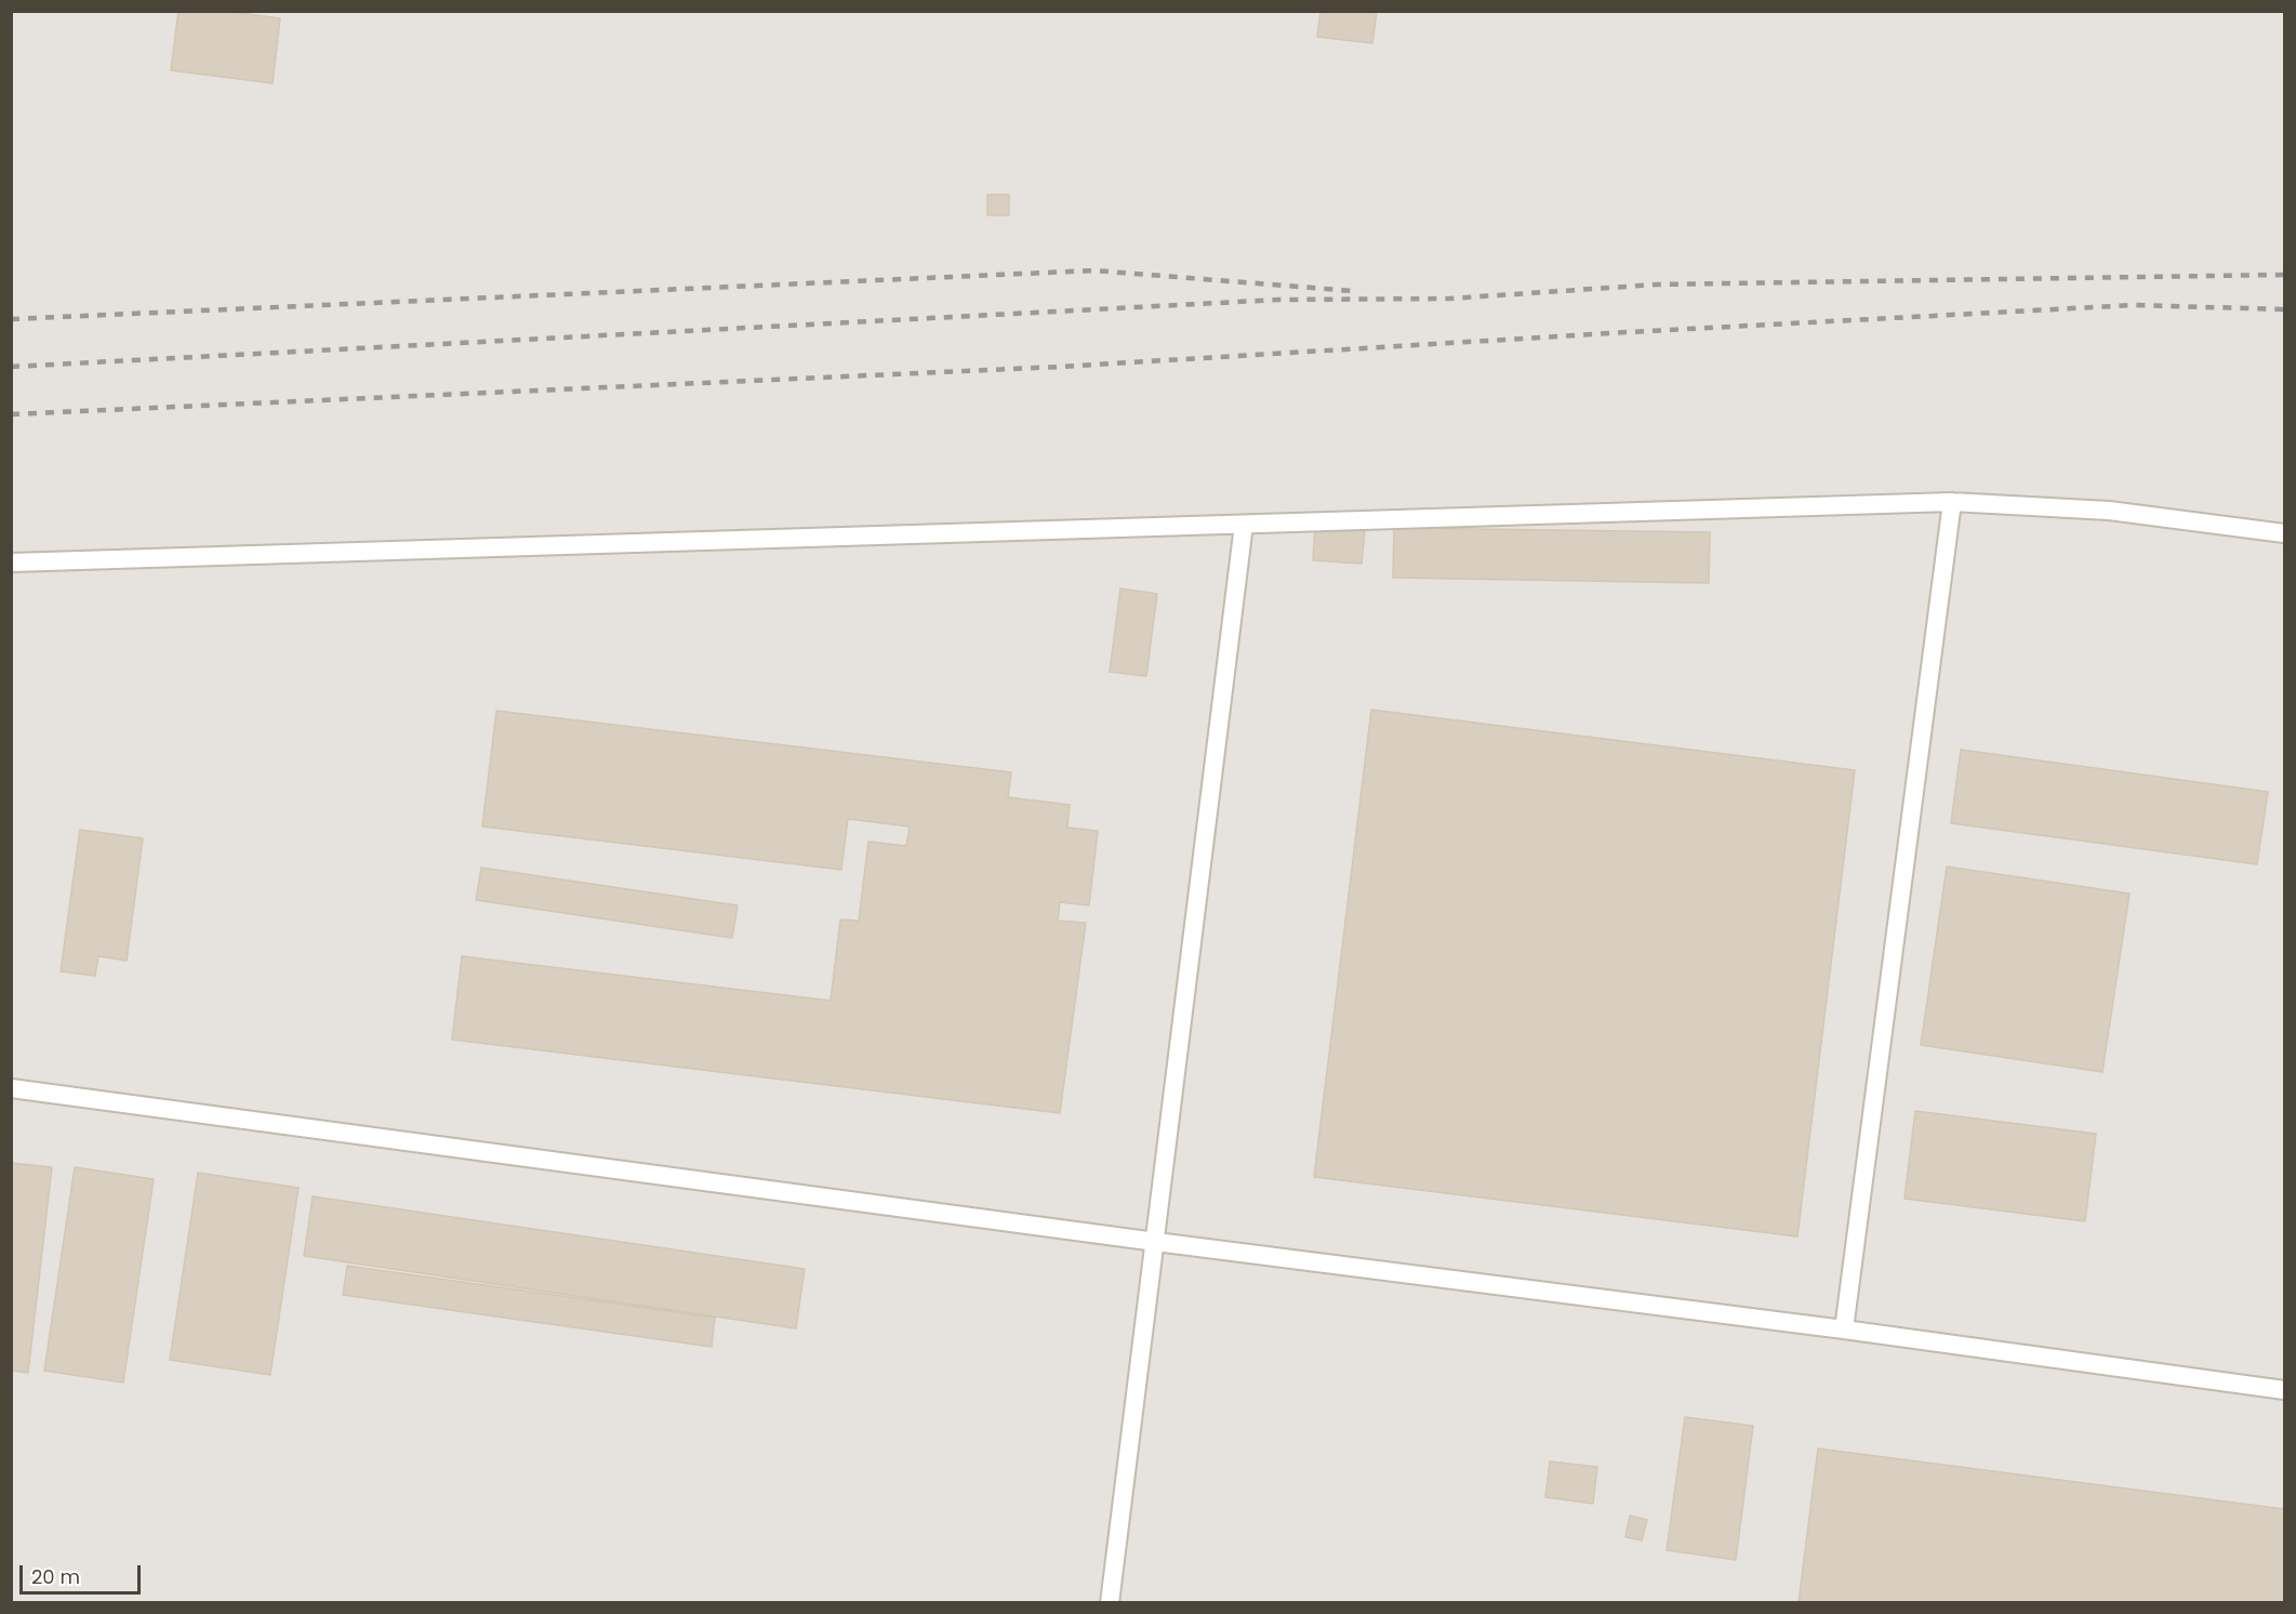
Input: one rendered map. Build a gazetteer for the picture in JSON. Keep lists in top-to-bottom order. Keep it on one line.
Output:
{"scale_bar":"20 m"}
